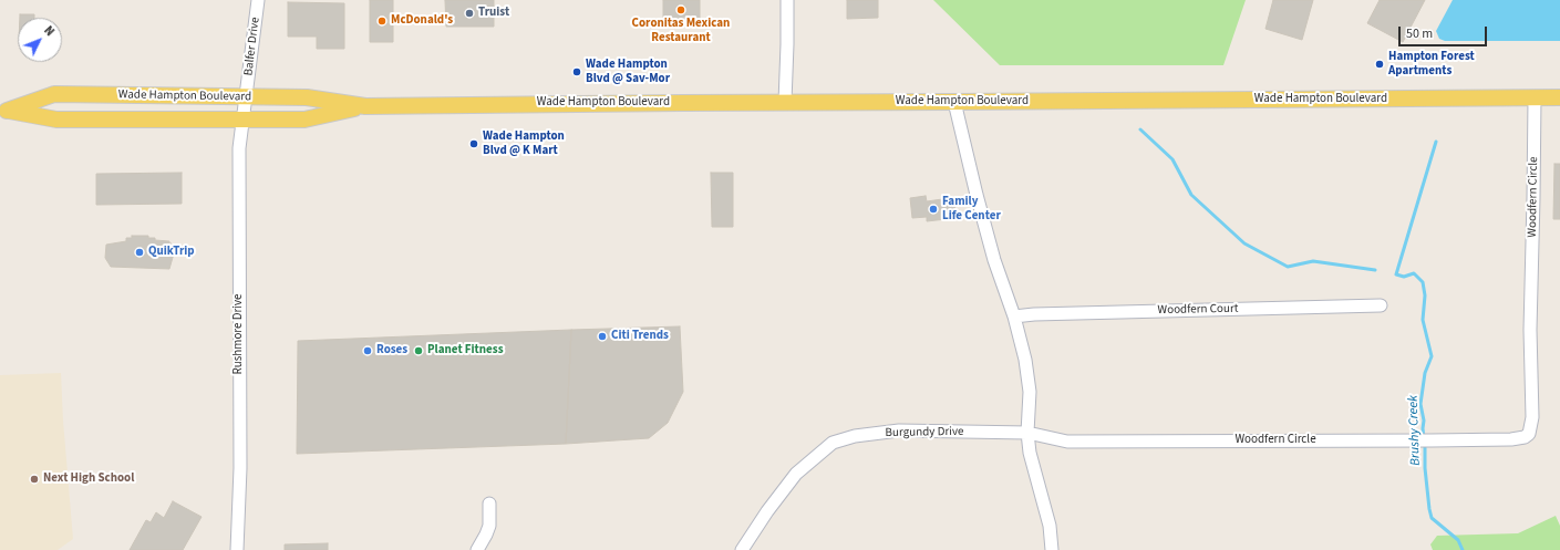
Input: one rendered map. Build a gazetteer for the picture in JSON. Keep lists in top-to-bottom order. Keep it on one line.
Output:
{"streets":{"main road":["Wade Hampton Boulevard"],"street":["Balfer Drive","Woodfern Circle","Woodfern Court","Rushmore Drive","Burgundy Drive"]},"crossings":[["Balfer Drive","Wade Hampton Boulevard"],["Balfer Drive","Rushmore Drive"],["Wade Hampton Boulevard","Woodfern Circle"],["Wade Hampton Boulevard","Rushmore Drive"],["Woodfern Circle","Burgundy Drive"]],"water":["Brushy Creek"],"places":["Coronitas Mexican Restaurant","Truist","McDonald's","Hampton Forest Apartments","Wade Hampton Blvd @ Sav-Mor","Wade Hampton Blvd @ K Mart","Family Life Center","QuikTrip","Citi Trends","Roses","Planet Fitness","Next High School"],"scale_bar":"50 m","north":"top right"}
